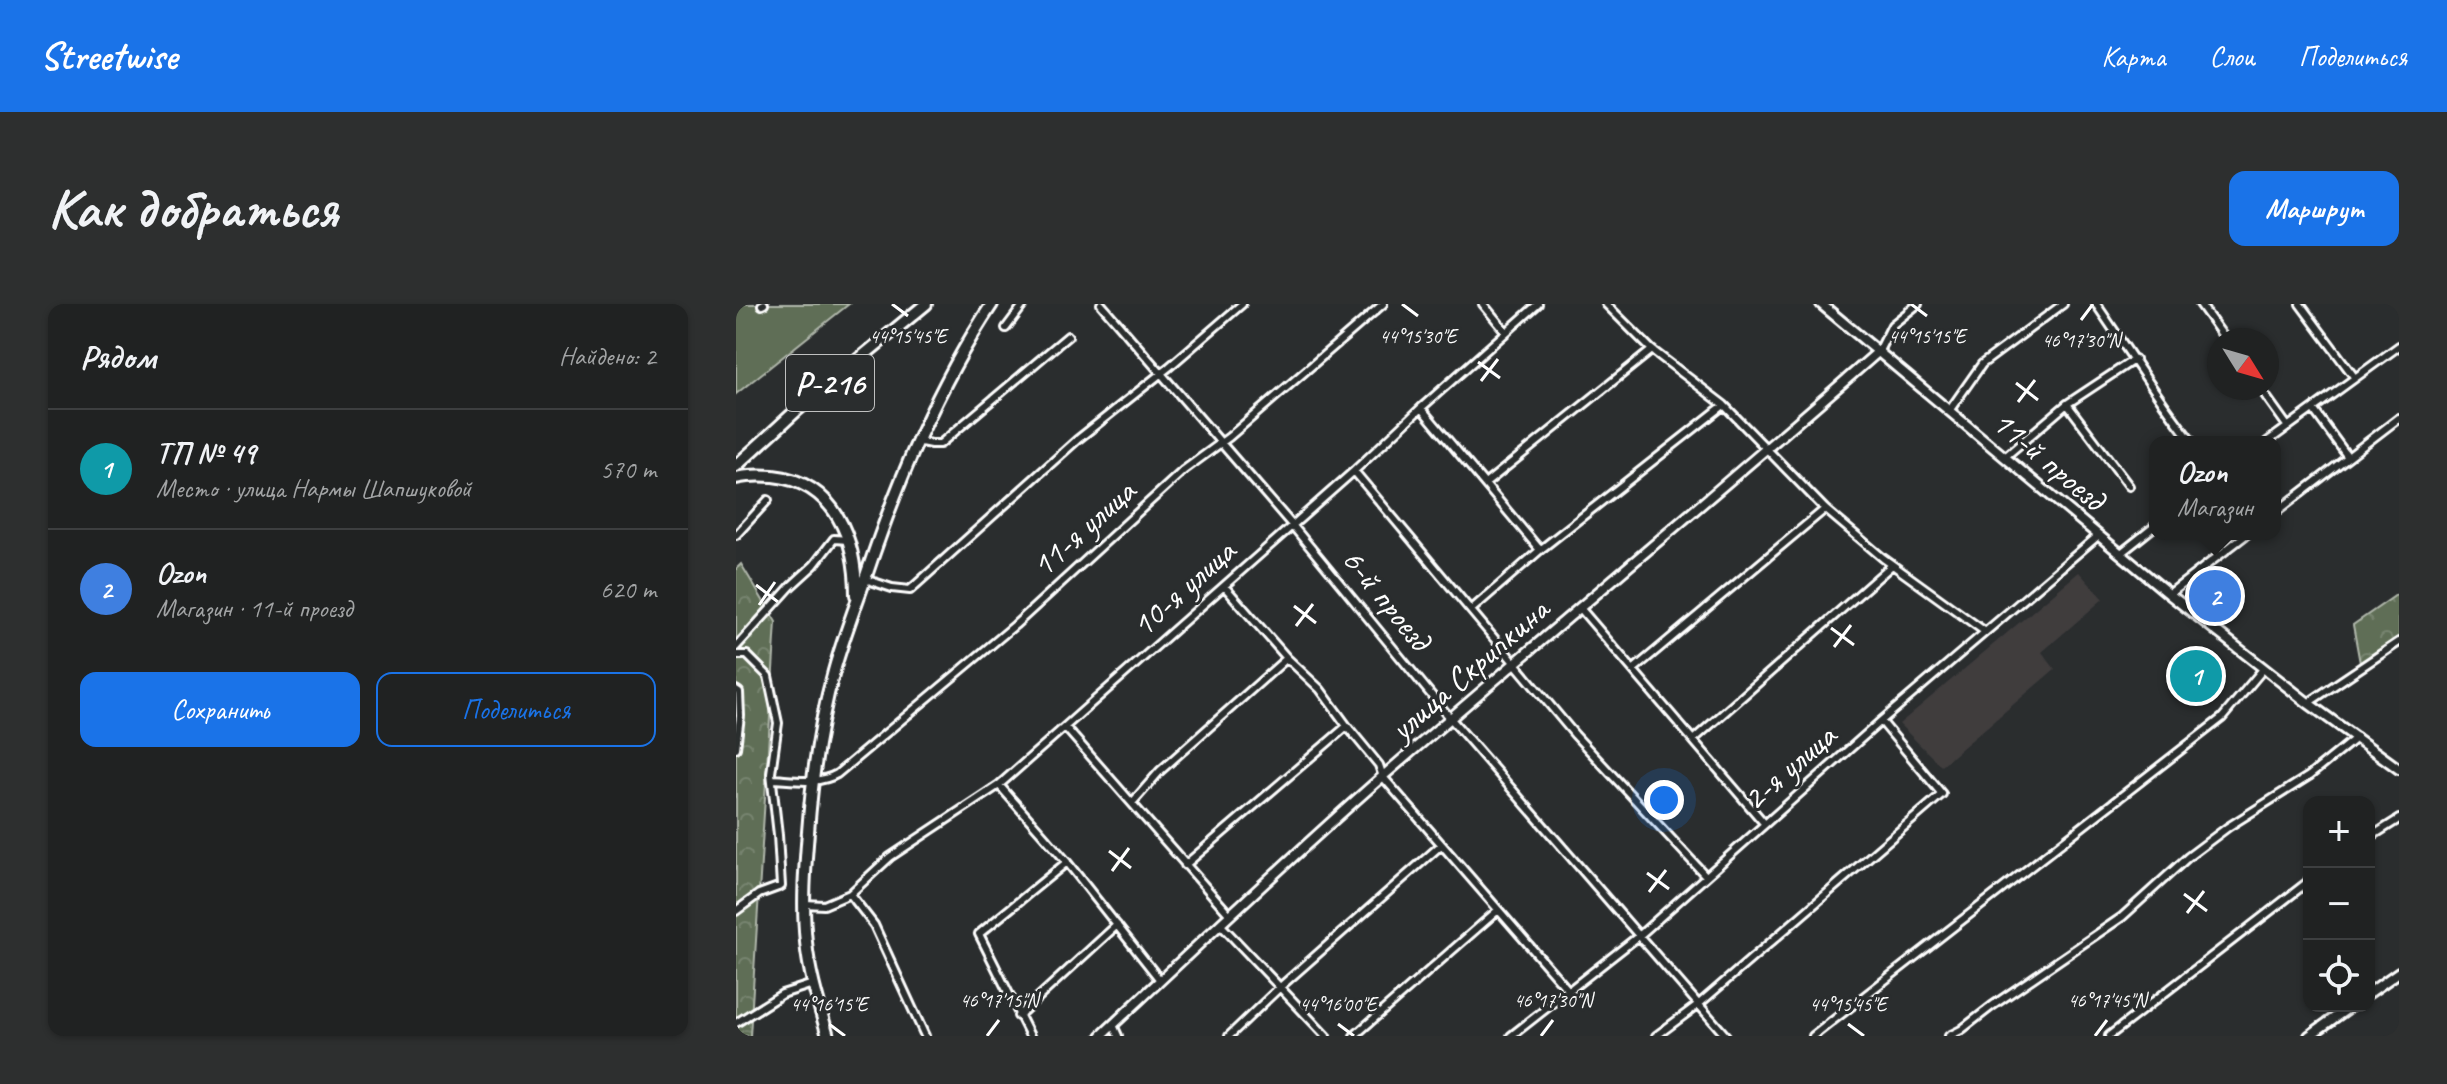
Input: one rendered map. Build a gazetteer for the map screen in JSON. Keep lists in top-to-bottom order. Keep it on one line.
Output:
{"streets":{"main road":["Р-216"],"street":["11-й проезд","11-я улица","10-я улица","6-й проезд","улица Скрипкина","2-я улица"]},"crossings":[["11-й проезд","улица Скрипкина"],["11-й проезд","2-я улица"],["11-я улица","6-й проезд"],["10-я улица","6-й проезд"],["6-й проезд","улица Скрипкина"],["6-й проезд","2-я улица"]],"north":"bottom right","page":{"header":"Streetwise","nav":["Карта","Слои","Поделиться"],"buttons":["Маршрут",["Сохранить","Поделиться"]],"title":"Как добраться","heading":["Рядом","Найдено: 2"],"list":[{"mark":"1","name":"ТП № 49","note":"Место · улица Нармы Шапшуковой","value":"570 m"},{"mark":"2","name":"Ozon","note":"Магазин · 11-й проезд","value":"620 m"}],"popup":["Ozon","Магазин"],"pins":["2","1"],"map_buttons":["+","−"]},"coordinates":["44°15'30\"E","44°15'15\"E","44°15'45\"E","46°17'30\"N","46°17'15\"N","46°17'45\"N","44°16'15\"E","44°16'00\"E"]}
